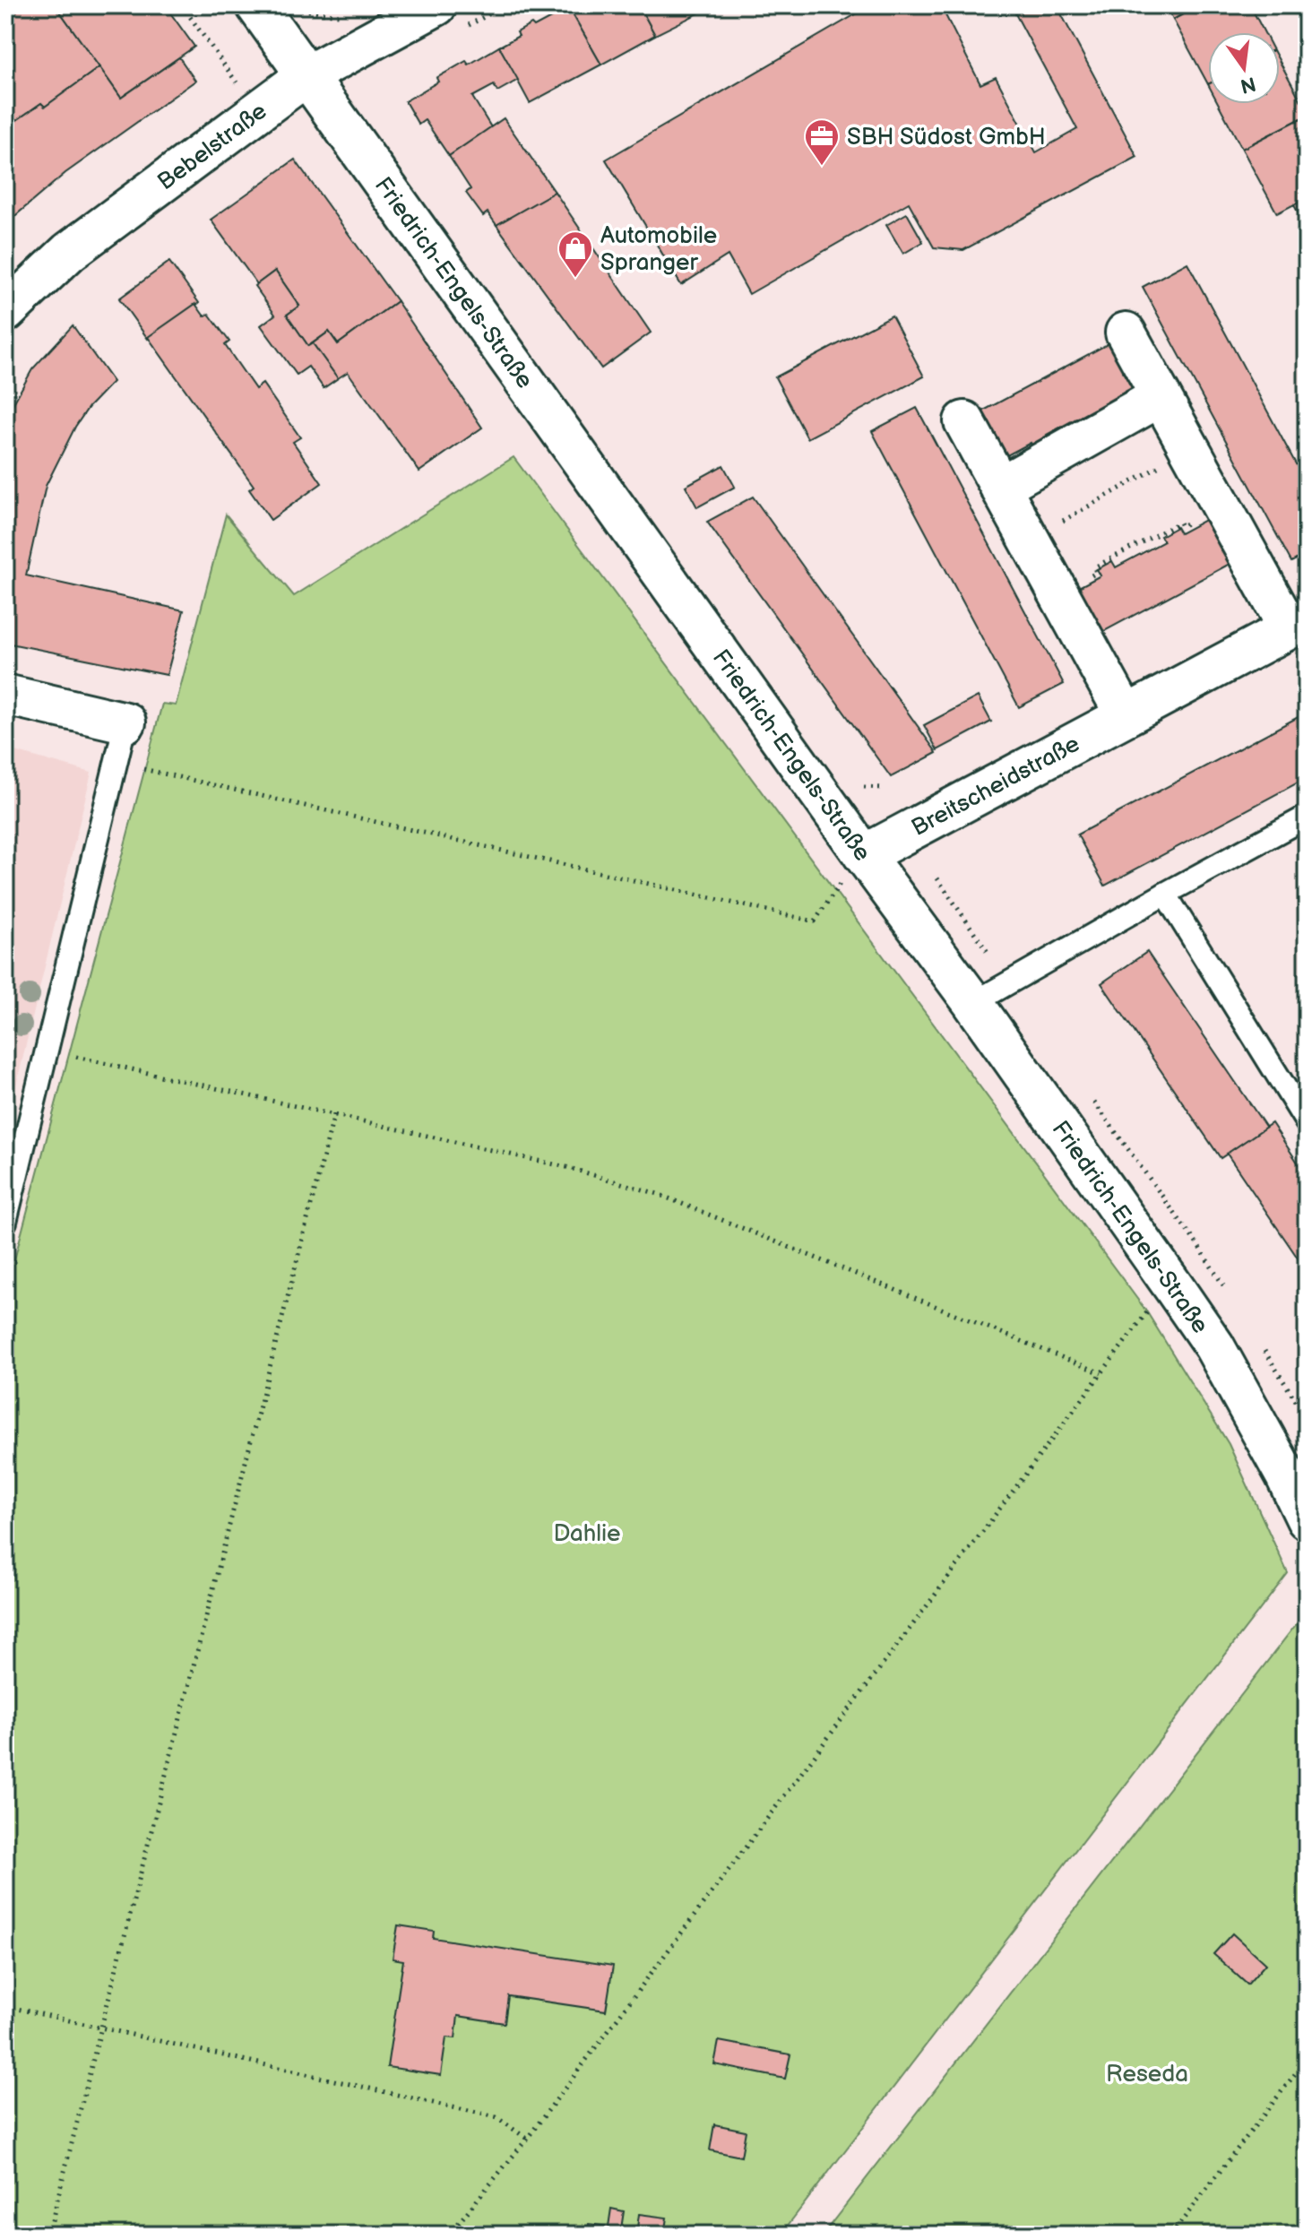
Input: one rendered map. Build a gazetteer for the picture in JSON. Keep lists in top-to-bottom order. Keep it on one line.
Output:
{"streets":{"street":["Bebelstraße","Friedrich-Engels-Straße","Breitscheidstraße"]},"crossings":[["Bebelstraße","Friedrich-Engels-Straße"],["Friedrich-Engels-Straße","Breitscheidstraße"]],"parks":["Dahlie","Reseda"],"places":{"office":["SBH Südost GmbH"],"shop":["Automobile Spranger"]},"north":"bottom"}
